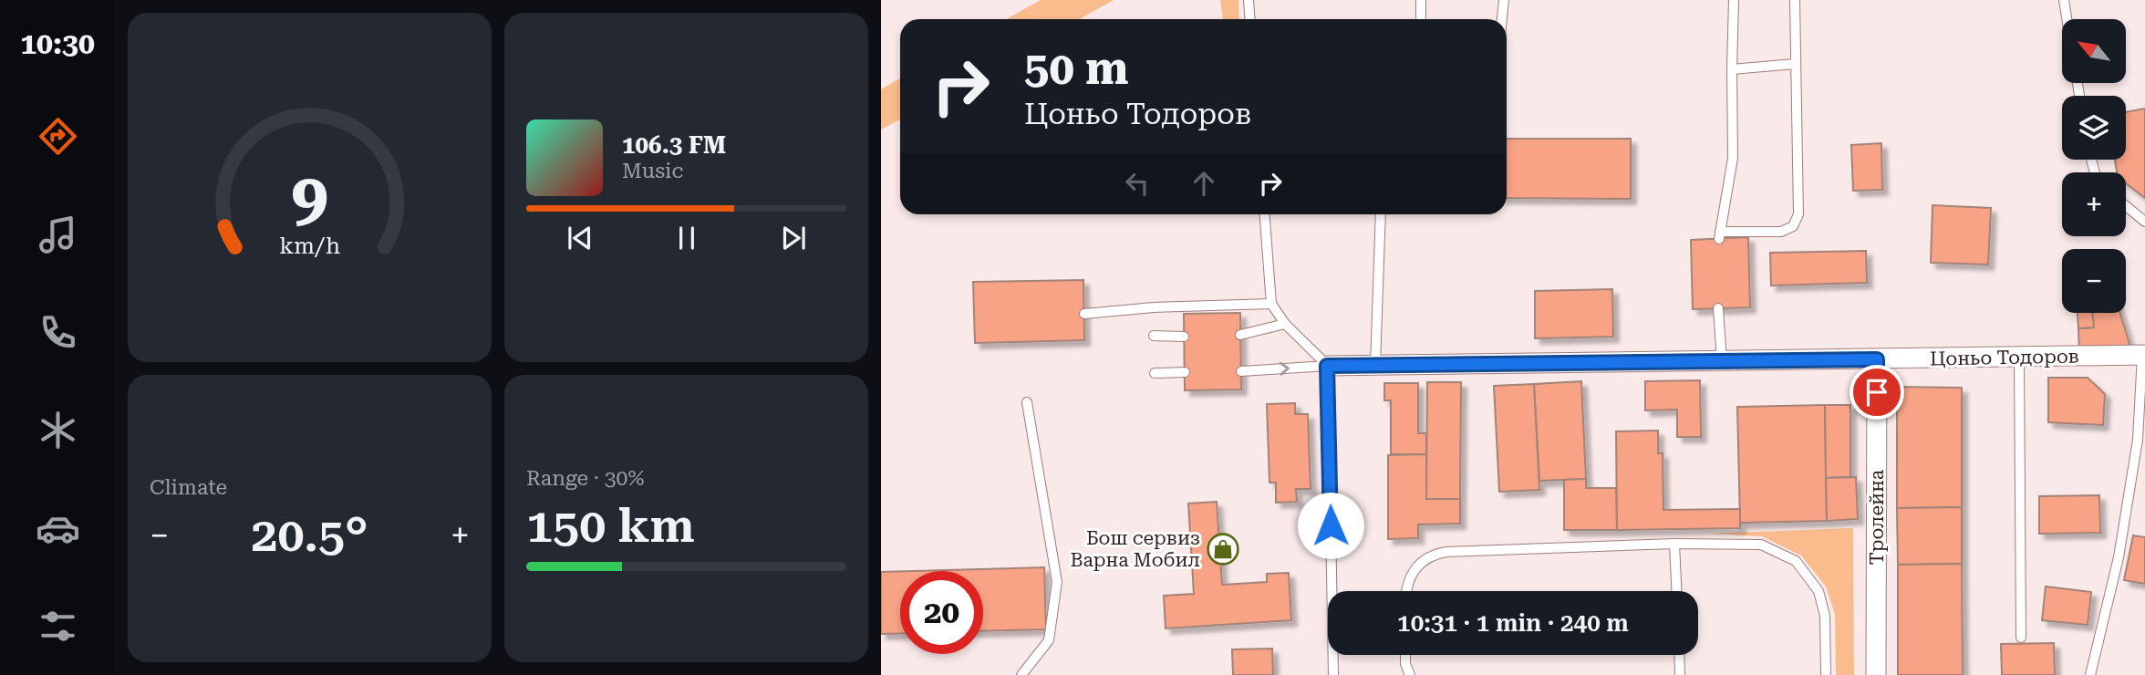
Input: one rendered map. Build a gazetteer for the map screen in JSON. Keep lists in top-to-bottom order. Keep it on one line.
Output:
{"streets":{"street":["Цоньо Тодоров","Тролейна"]},"crossings":[["Цоньо Тодоров","Тролейна"]],"places":{"shop":["Бош сервиз Варна Мобил"]},"north":"top left","page":{"tabs":"10:30","map_buttons":["+","−"],"turn":["50 m","Цоньо Тодоров"],"song":["106.3 FM","Music"],"tile":["Climate",["Range · 30%","150 km"]],"heat":["−","20.5°","+"],"limit":"20","trip":"10:31 · 1 min · 240 m","gauge":["9","km/h"]}}
